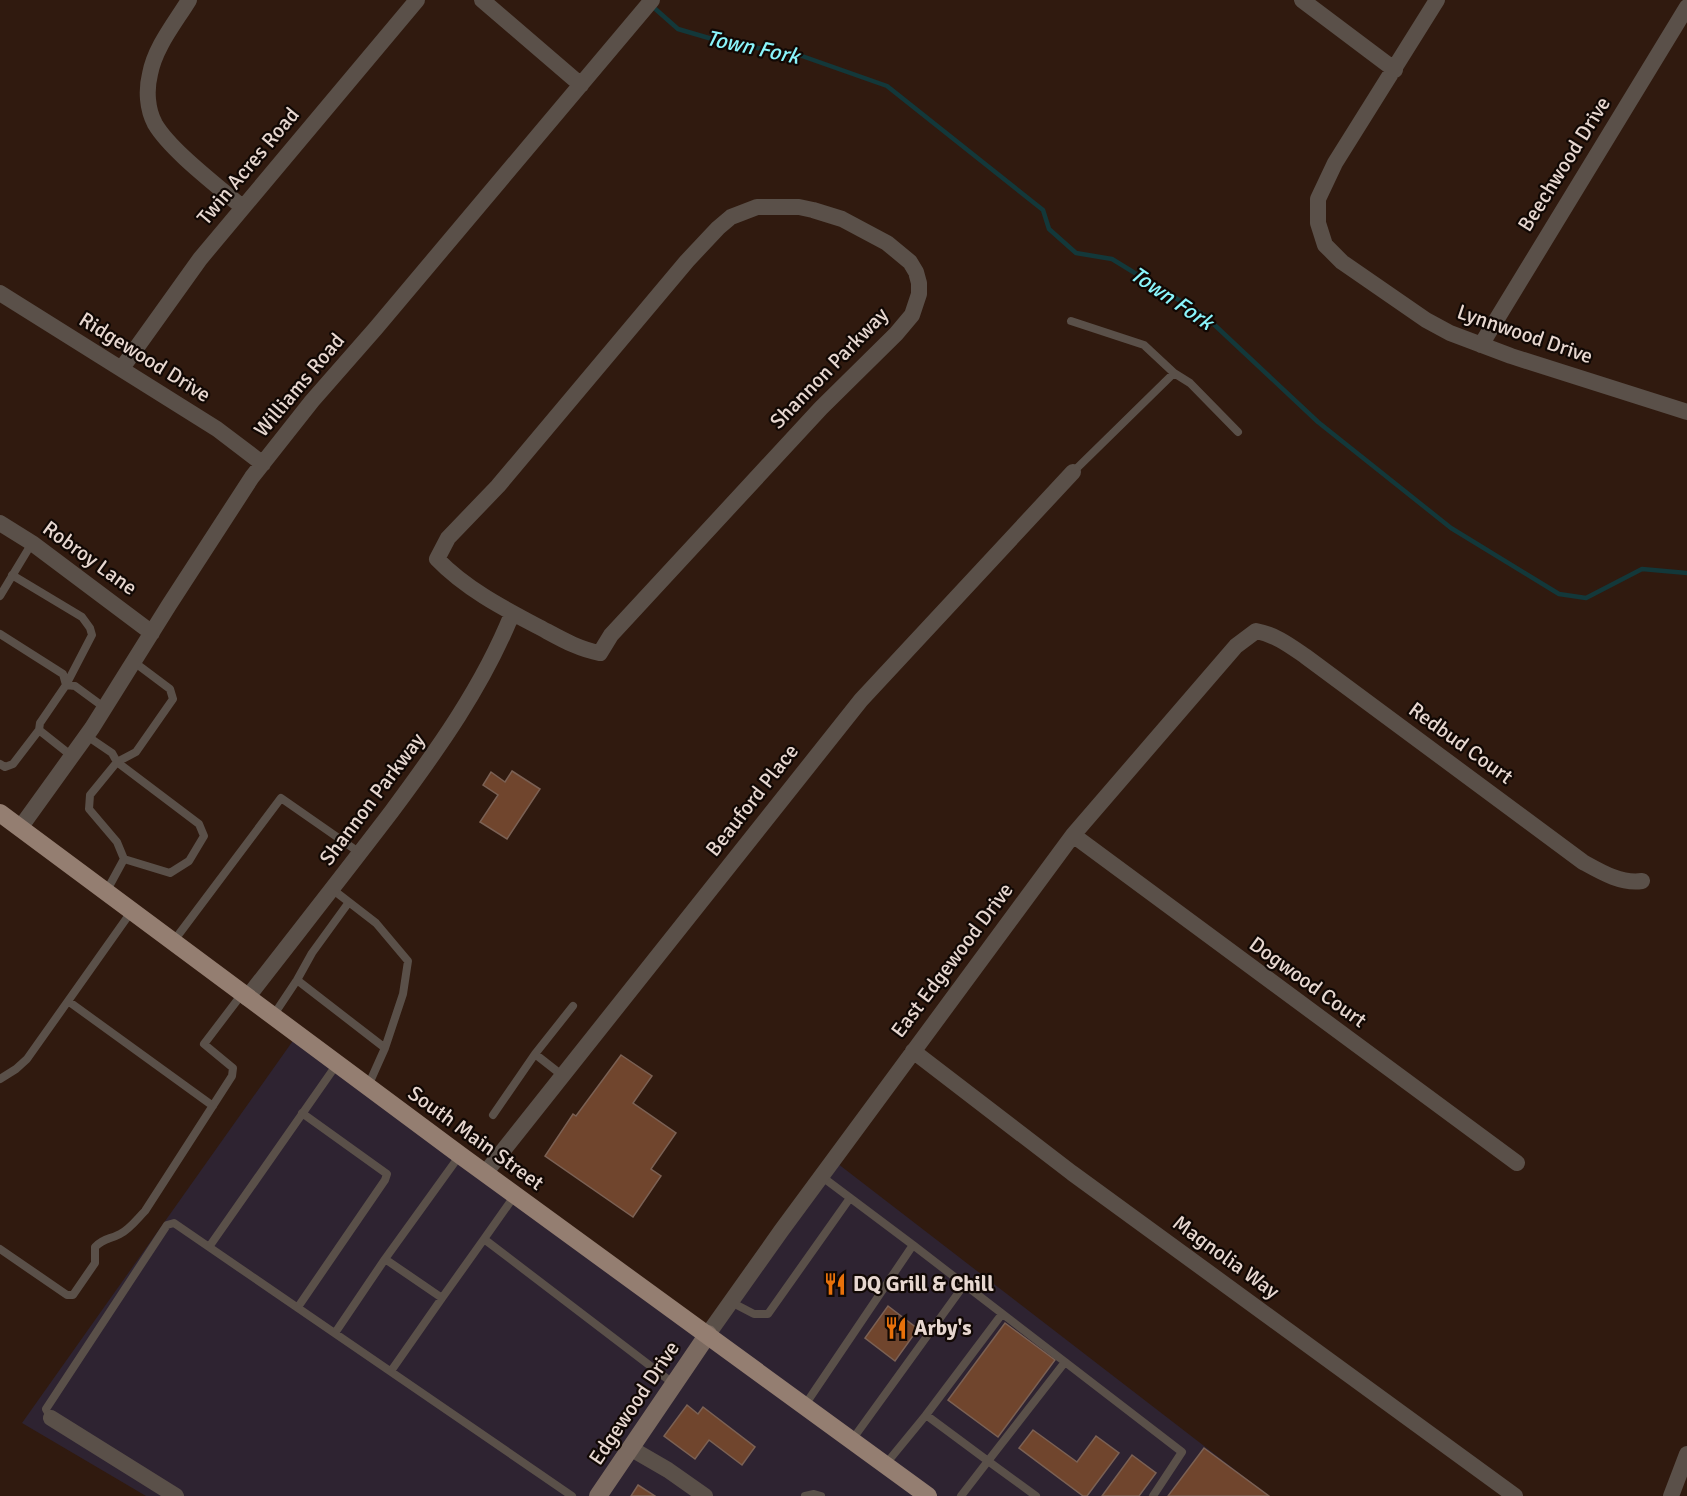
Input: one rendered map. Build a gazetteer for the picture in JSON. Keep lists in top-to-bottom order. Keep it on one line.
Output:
{"streets":{"main road":["South Main Street"],"street":["Beechwood Drive","Twin Acres Road","Lynnwood Drive","Ridgewood Drive","Shannon Parkway","Williams Road","Robroy Lane","Redbud Court","Beauford Place","East Edgewood Drive","Dogwood Court","Magnolia Way","Edgewood Drive"]},"crossings":[["Beechwood Drive","Lynnwood Drive"],["Twin Acres Road","Ridgewood Drive"],["Ridgewood Drive","Williams Road"],["Shannon Parkway","South Main Street"],["Williams Road","Robroy Lane"],["Williams Road","South Main Street"],["Redbud Court","East Edgewood Drive"],["Beauford Place","South Main Street"],["East Edgewood Drive","Dogwood Court"],["East Edgewood Drive","South Main Street"],["East Edgewood Drive","Magnolia Way"],["East Edgewood Drive","Edgewood Drive"],["South Main Street","Edgewood Drive"]],"water":["Town Fork"],"places":{"restaurant":["DQ Grill & Chill","Arby's"]}}
